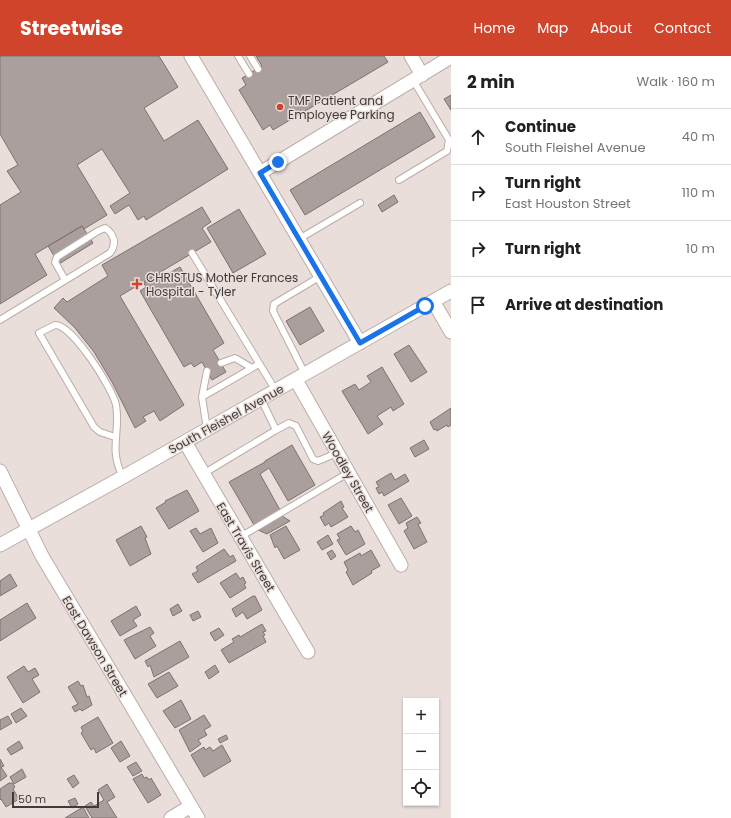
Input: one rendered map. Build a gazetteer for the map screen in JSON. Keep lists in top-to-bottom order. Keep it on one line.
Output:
{"streets":{"street":["South Fleishel Avenue","Woodley Street","East Travis Street","East Dawson Street"]},"crossings":[["South Fleishel Avenue","Woodley Street"],["South Fleishel Avenue","East Travis Street"],["South Fleishel Avenue","East Dawson Street"]],"places":{"other":["TMF Patient and Employee Parking"],"health":["CHRISTUS Mother Frances Hospital - Tyler"]},"scale_bar":"50 m","page":{"header":"Streetwise","nav":["Home","Map","About","Contact"],"heading":["2 min","Walk · 160 m"],"list":[["Continue","South Fleishel Avenue","40 m"],["Turn right","East Houston Street","110 m"],["Turn right","10 m"],"Arrive at destination"],"map_buttons":["+","−"],"scale":"50 m"}}
